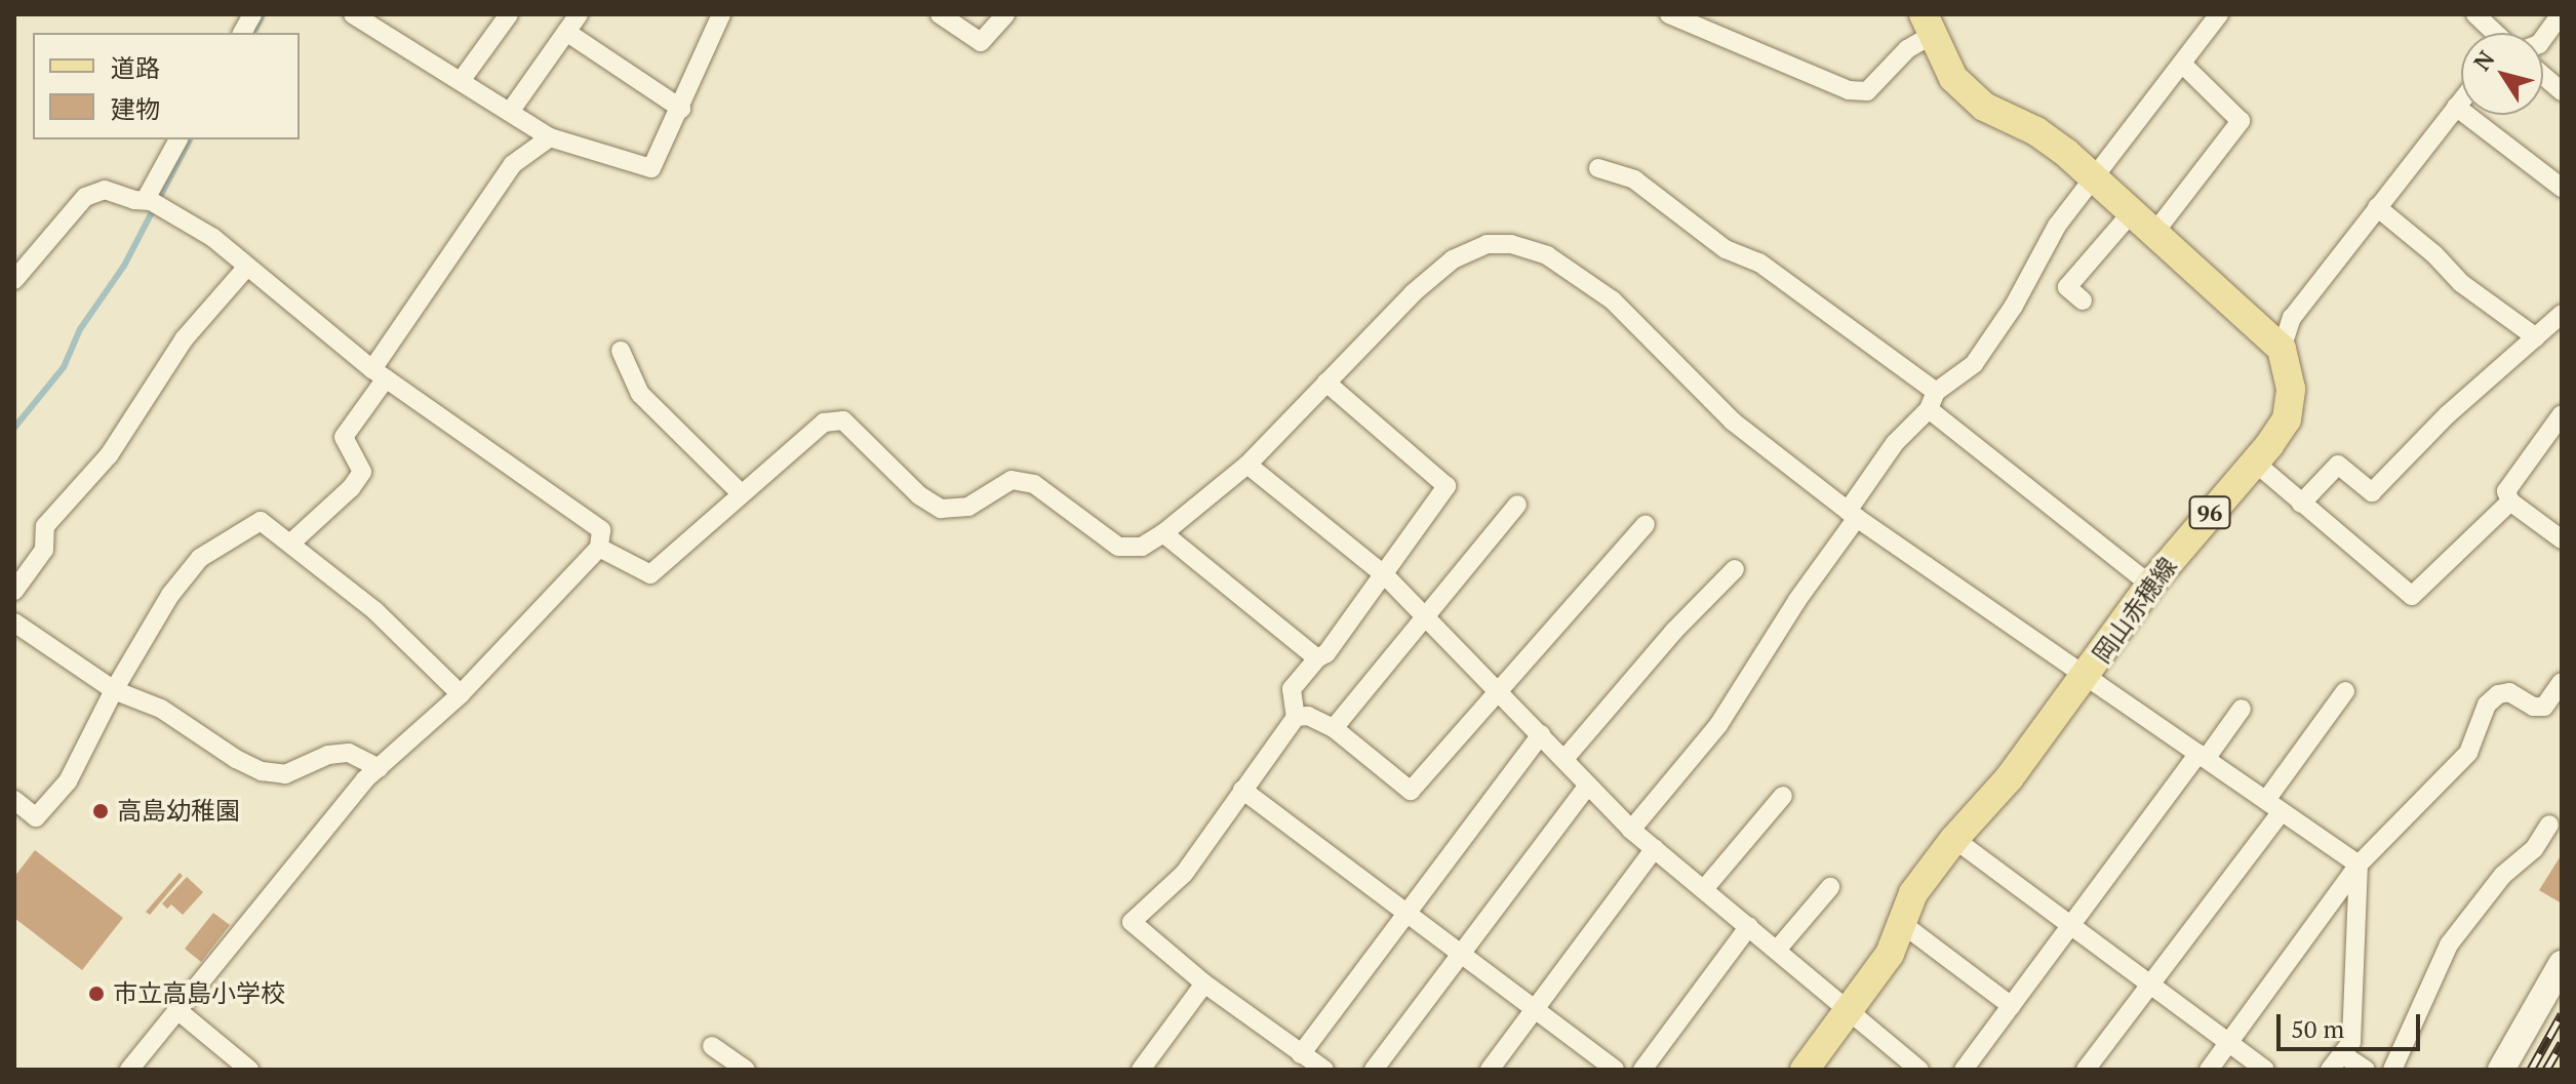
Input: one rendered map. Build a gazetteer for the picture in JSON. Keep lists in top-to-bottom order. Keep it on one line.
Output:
{"streets":{"main road":["96","岡山赤穂線"]},"places":["高島幼稚園","市立高島小学校"],"legend":["道路","建物"],"scale_bar":"50 m","north":"top left"}
